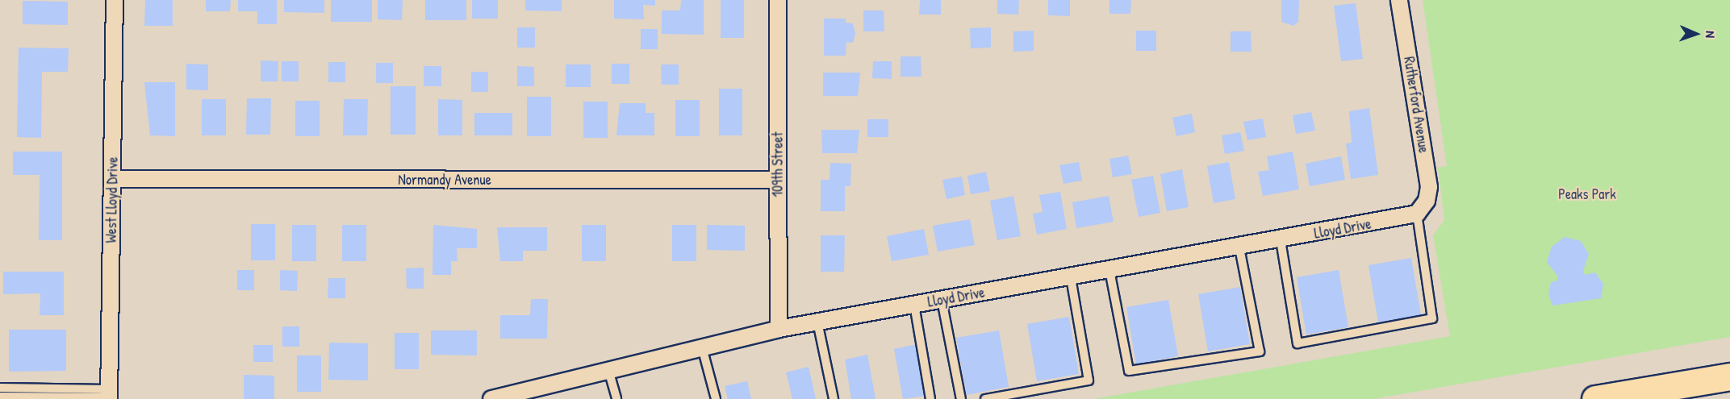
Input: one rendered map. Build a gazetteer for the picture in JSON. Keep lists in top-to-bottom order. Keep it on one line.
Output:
{"streets":{"street":["Rutherford Avenue","109th Street","Normandy Avenue","West Lloyd Drive","Lloyd Drive"]},"crossings":[["Rutherford Avenue","Lloyd Drive"],["109th Street","Normandy Avenue"],["109th Street","Lloyd Drive"],["Normandy Avenue","West Lloyd Drive"]],"parks":["Peaks Park"],"north":"right"}
